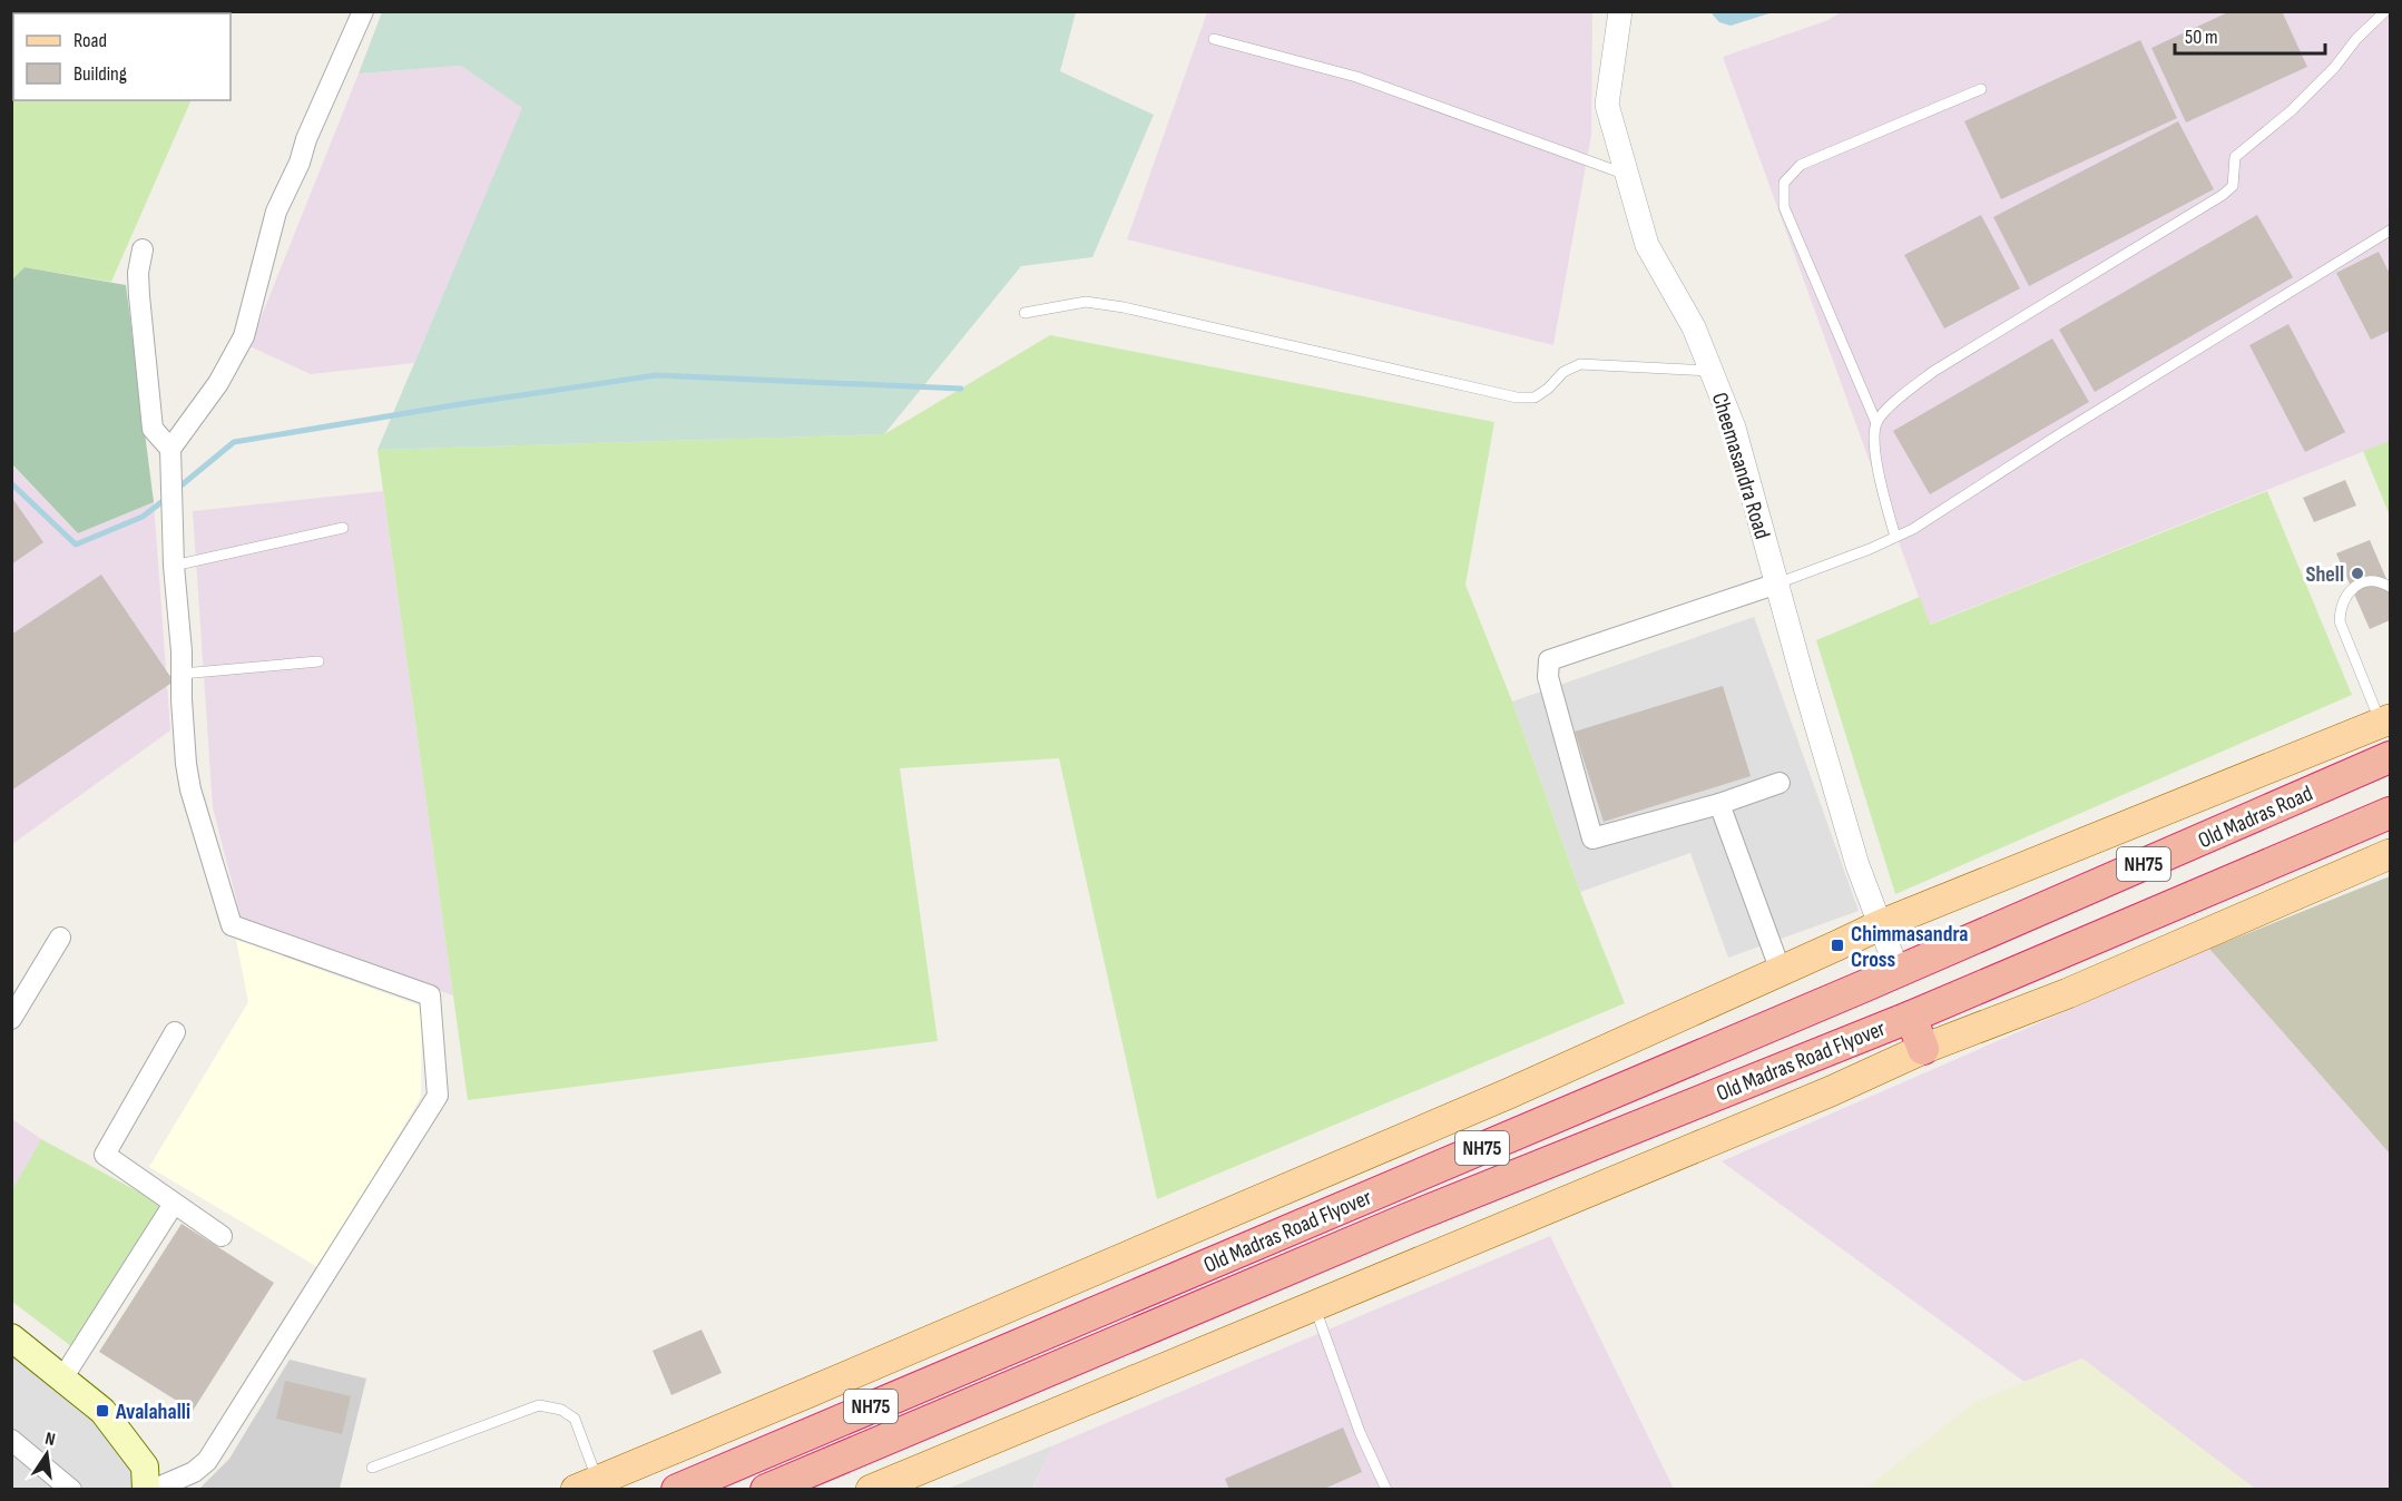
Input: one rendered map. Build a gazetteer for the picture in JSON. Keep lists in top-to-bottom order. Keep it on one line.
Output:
{"streets":{"highway":["Old Madras Road","NH75","Old Madras Road Flyover"],"street":["Cheemasandra Road"]},"crossings":[["Cheemasandra Road","Old Madras Road"],["Cheemasandra Road","Old Madras Road Flyover"],["Old Madras Road","Old Madras Road Flyover"],["NH75","Old Madras Road Flyover"]],"places":{"other":["Shell"],"transit":["Chimmasandra Cross","Avalahalli"]},"legend":["Road","Building"],"scale_bar":"50 m","north":"top"}
